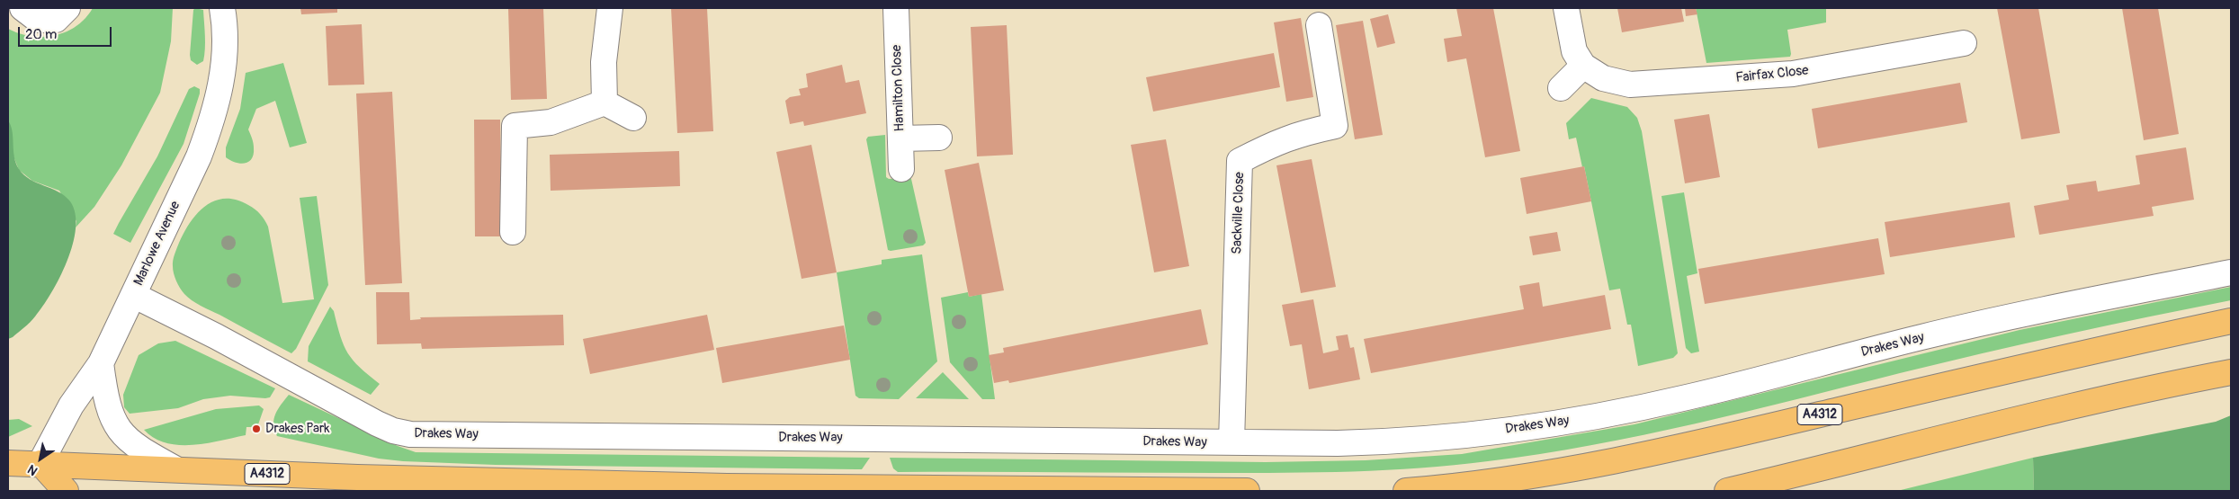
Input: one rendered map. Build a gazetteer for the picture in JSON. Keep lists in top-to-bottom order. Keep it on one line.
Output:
{"streets":{"main road":["A4312"],"street":["Fairfax Close","Hamilton Close","Sackville Close","Marlowe Avenue","Drakes Way"]},"crossings":[["Sackville Close","Drakes Way"],["Marlowe Avenue","Drakes Way"],["Marlowe Avenue","A4312"]],"places":["Drakes Park"],"scale_bar":"20 m","north":"bottom left"}
